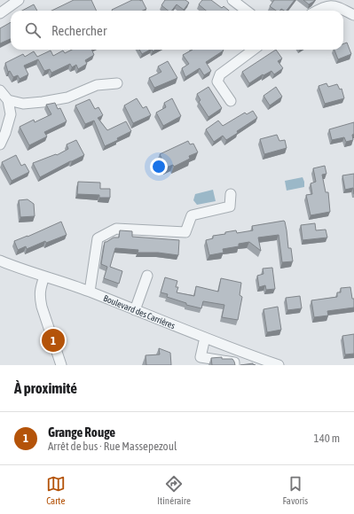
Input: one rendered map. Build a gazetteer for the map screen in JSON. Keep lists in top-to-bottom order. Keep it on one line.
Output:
{"streets":{"street":["Boulevard des Carrières"]},"page":{"search":"Rechercher","pins":"1","heading":"À proximité","list":[{"mark":"1","name":"Grange Rouge","note":"Arrêt de bus · Rue Massepezoul","value":"140 m"}],"nav":["Carte","Itinéraire","Favoris"]}}
